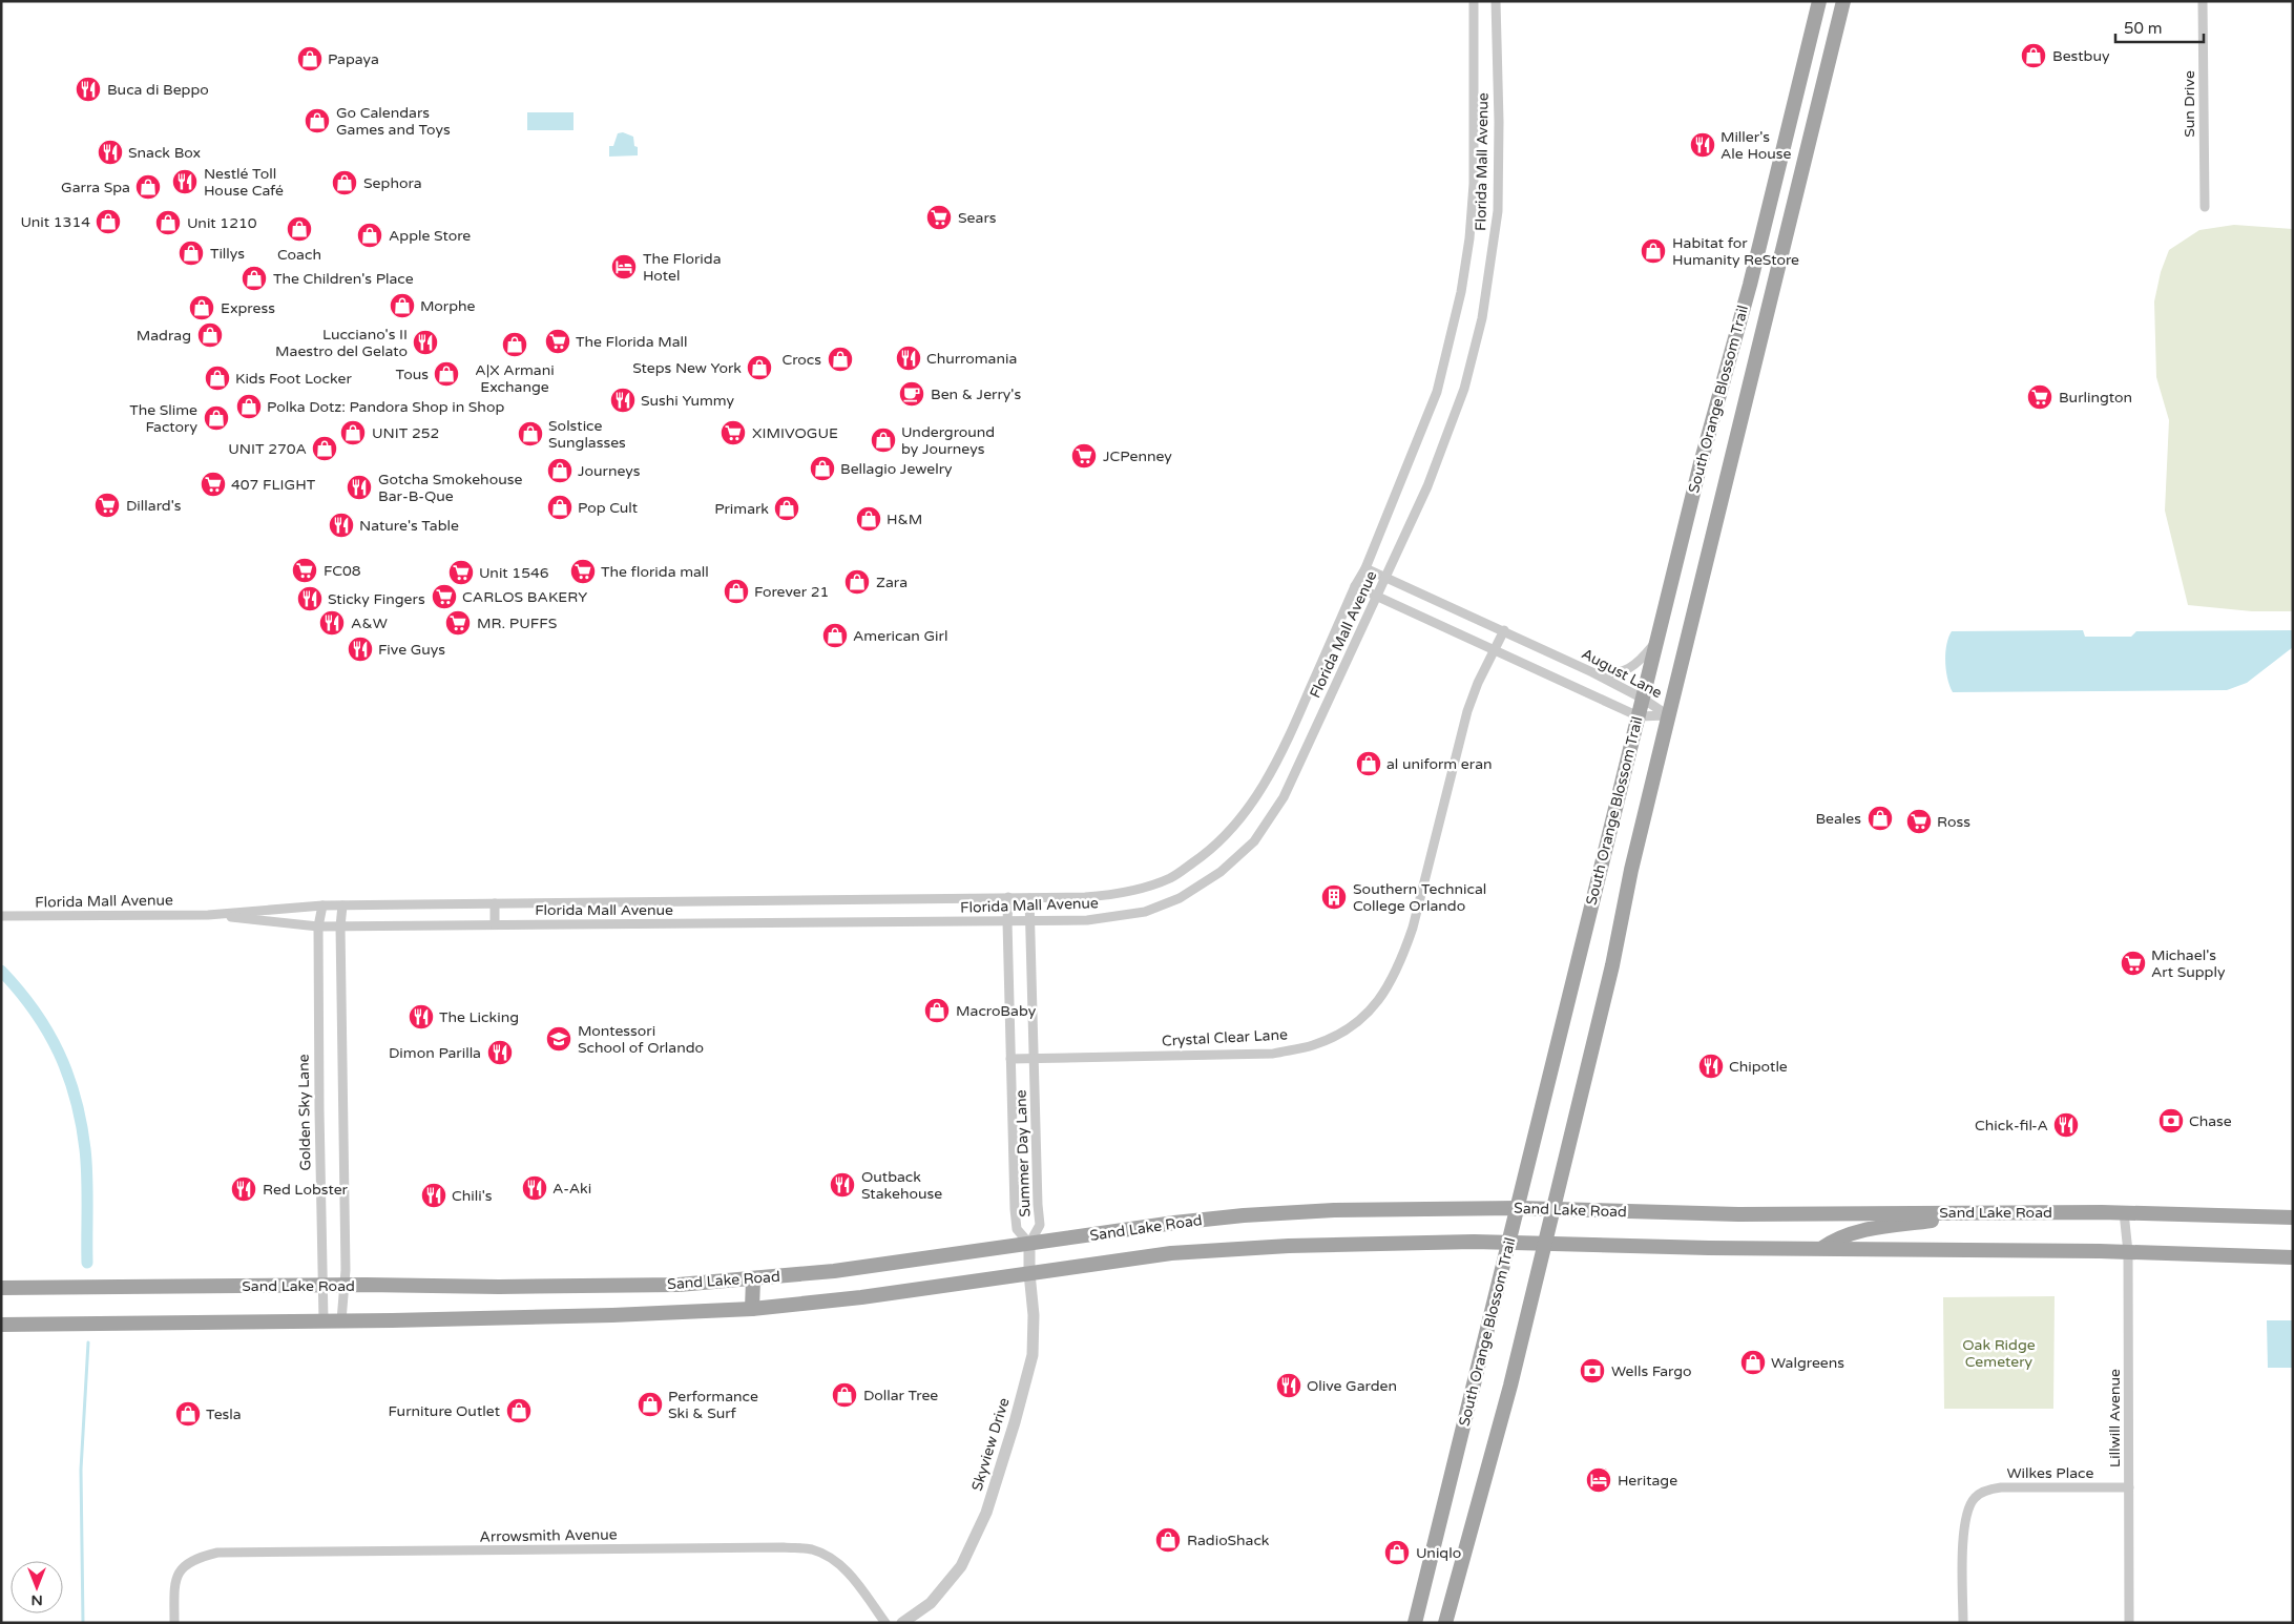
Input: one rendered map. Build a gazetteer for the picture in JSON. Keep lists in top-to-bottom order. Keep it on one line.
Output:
{"streets":{"main road":["South Orange Blossom Trail","Sand Lake Road"],"street":["Sun Drive","Florida Mall Avenue","August Lane","Crystal Clear Lane","Golden Sky Lane","Summer Day Lane","Lillwill Avenue","Skyview Drive","Wilkes Place","Arrowsmith Avenue"]},"crossings":[["Florida Mall Avenue","August Lane"],["Florida Mall Avenue","Golden Sky Lane"],["Florida Mall Avenue","Summer Day Lane"],["South Orange Blossom Trail","August Lane"],["South Orange Blossom Trail","Sand Lake Road"],["August Lane","Crystal Clear Lane"],["Crystal Clear Lane","Summer Day Lane"],["Golden Sky Lane","Sand Lake Road"],["Summer Day Lane","Sand Lake Road"],["Summer Day Lane","Skyview Drive"],["Sand Lake Road","Lillwill Avenue"],["Sand Lake Road","Skyview Drive"],["Lillwill Avenue","Wilkes Place"]],"parks":["Oak Ridge Cemetery"],"places":{"shop":["Bestbuy","Papaya","Go Calendars Games and Toys","Sephora","Garra Spa","Unit 1314","Unit 1210","Coach","Apple Store","Habitat for Humanity ReStore","Tillys","The Children's Place","Morphe","Express","Madrag","A|X Armani Exchange","Crocs","Steps New York","Tous","Kids Foot Locker","Polka Dotz: Pandora Shop in Shop","The Slime Factory","UNIT 252","Solstice Sunglasses","Underground by Journeys","UNIT 270A","Bellagio Jewelry","Journeys","Pop Cult","Primark","H&M","Zara","Forever 21","American Girl","al uniform eran","Beales","MacroBaby","Walgreens","Dollar Tree","Performance Ski & Surf","Furniture Outlet","Tesla","RadioShack","Uniqlo"],"restaurant":["Buca di Beppo","Miller's Ale House","Snack Box","Nestlé Toll House Café","Lucciano's II Maestro del Gelato","Churromania","Sushi Yummy","Gotcha Smokehouse Bar-B-Que","Nature's Table","Sticky Fingers","A&W","Five Guys","The Licking","Dimon Parilla","Chipotle","Chick-fil-A","Outback Stakehouse","A-Aki","Red Lobster","Chili's","Olive Garden"],"supermarket":["Sears","The Florida Mall","Burlington","XIMIVOGUE","JCPenney","407 FLIGHT","Dillard's","FC08","The florida mall","Unit 1546","CARLOS BAKERY","MR. PUFFS","Ross","Michael's Art Supply"],"hotel":["The Florida Hotel","Heritage"],"cafe":["Ben & Jerry's"],"building":["Southern Technical College Orlando"],"school or university":["Montessori School of Orlando"],"bank":["Chase","Wells Fargo"]},"scale_bar":"50 m","north":"bottom"}
